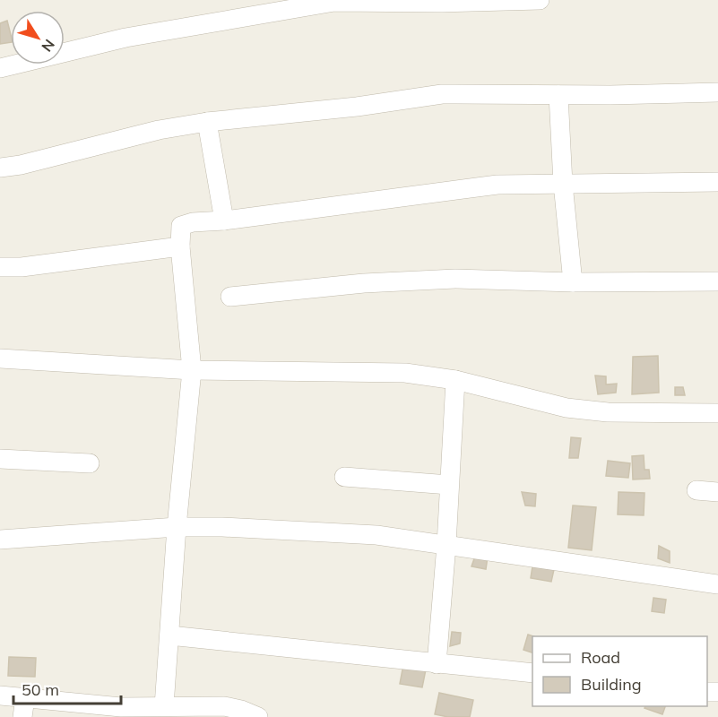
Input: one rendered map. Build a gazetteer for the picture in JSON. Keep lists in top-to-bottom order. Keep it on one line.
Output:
{"legend":["Road","Building"],"scale_bar":"50 m","north":"bottom right"}
